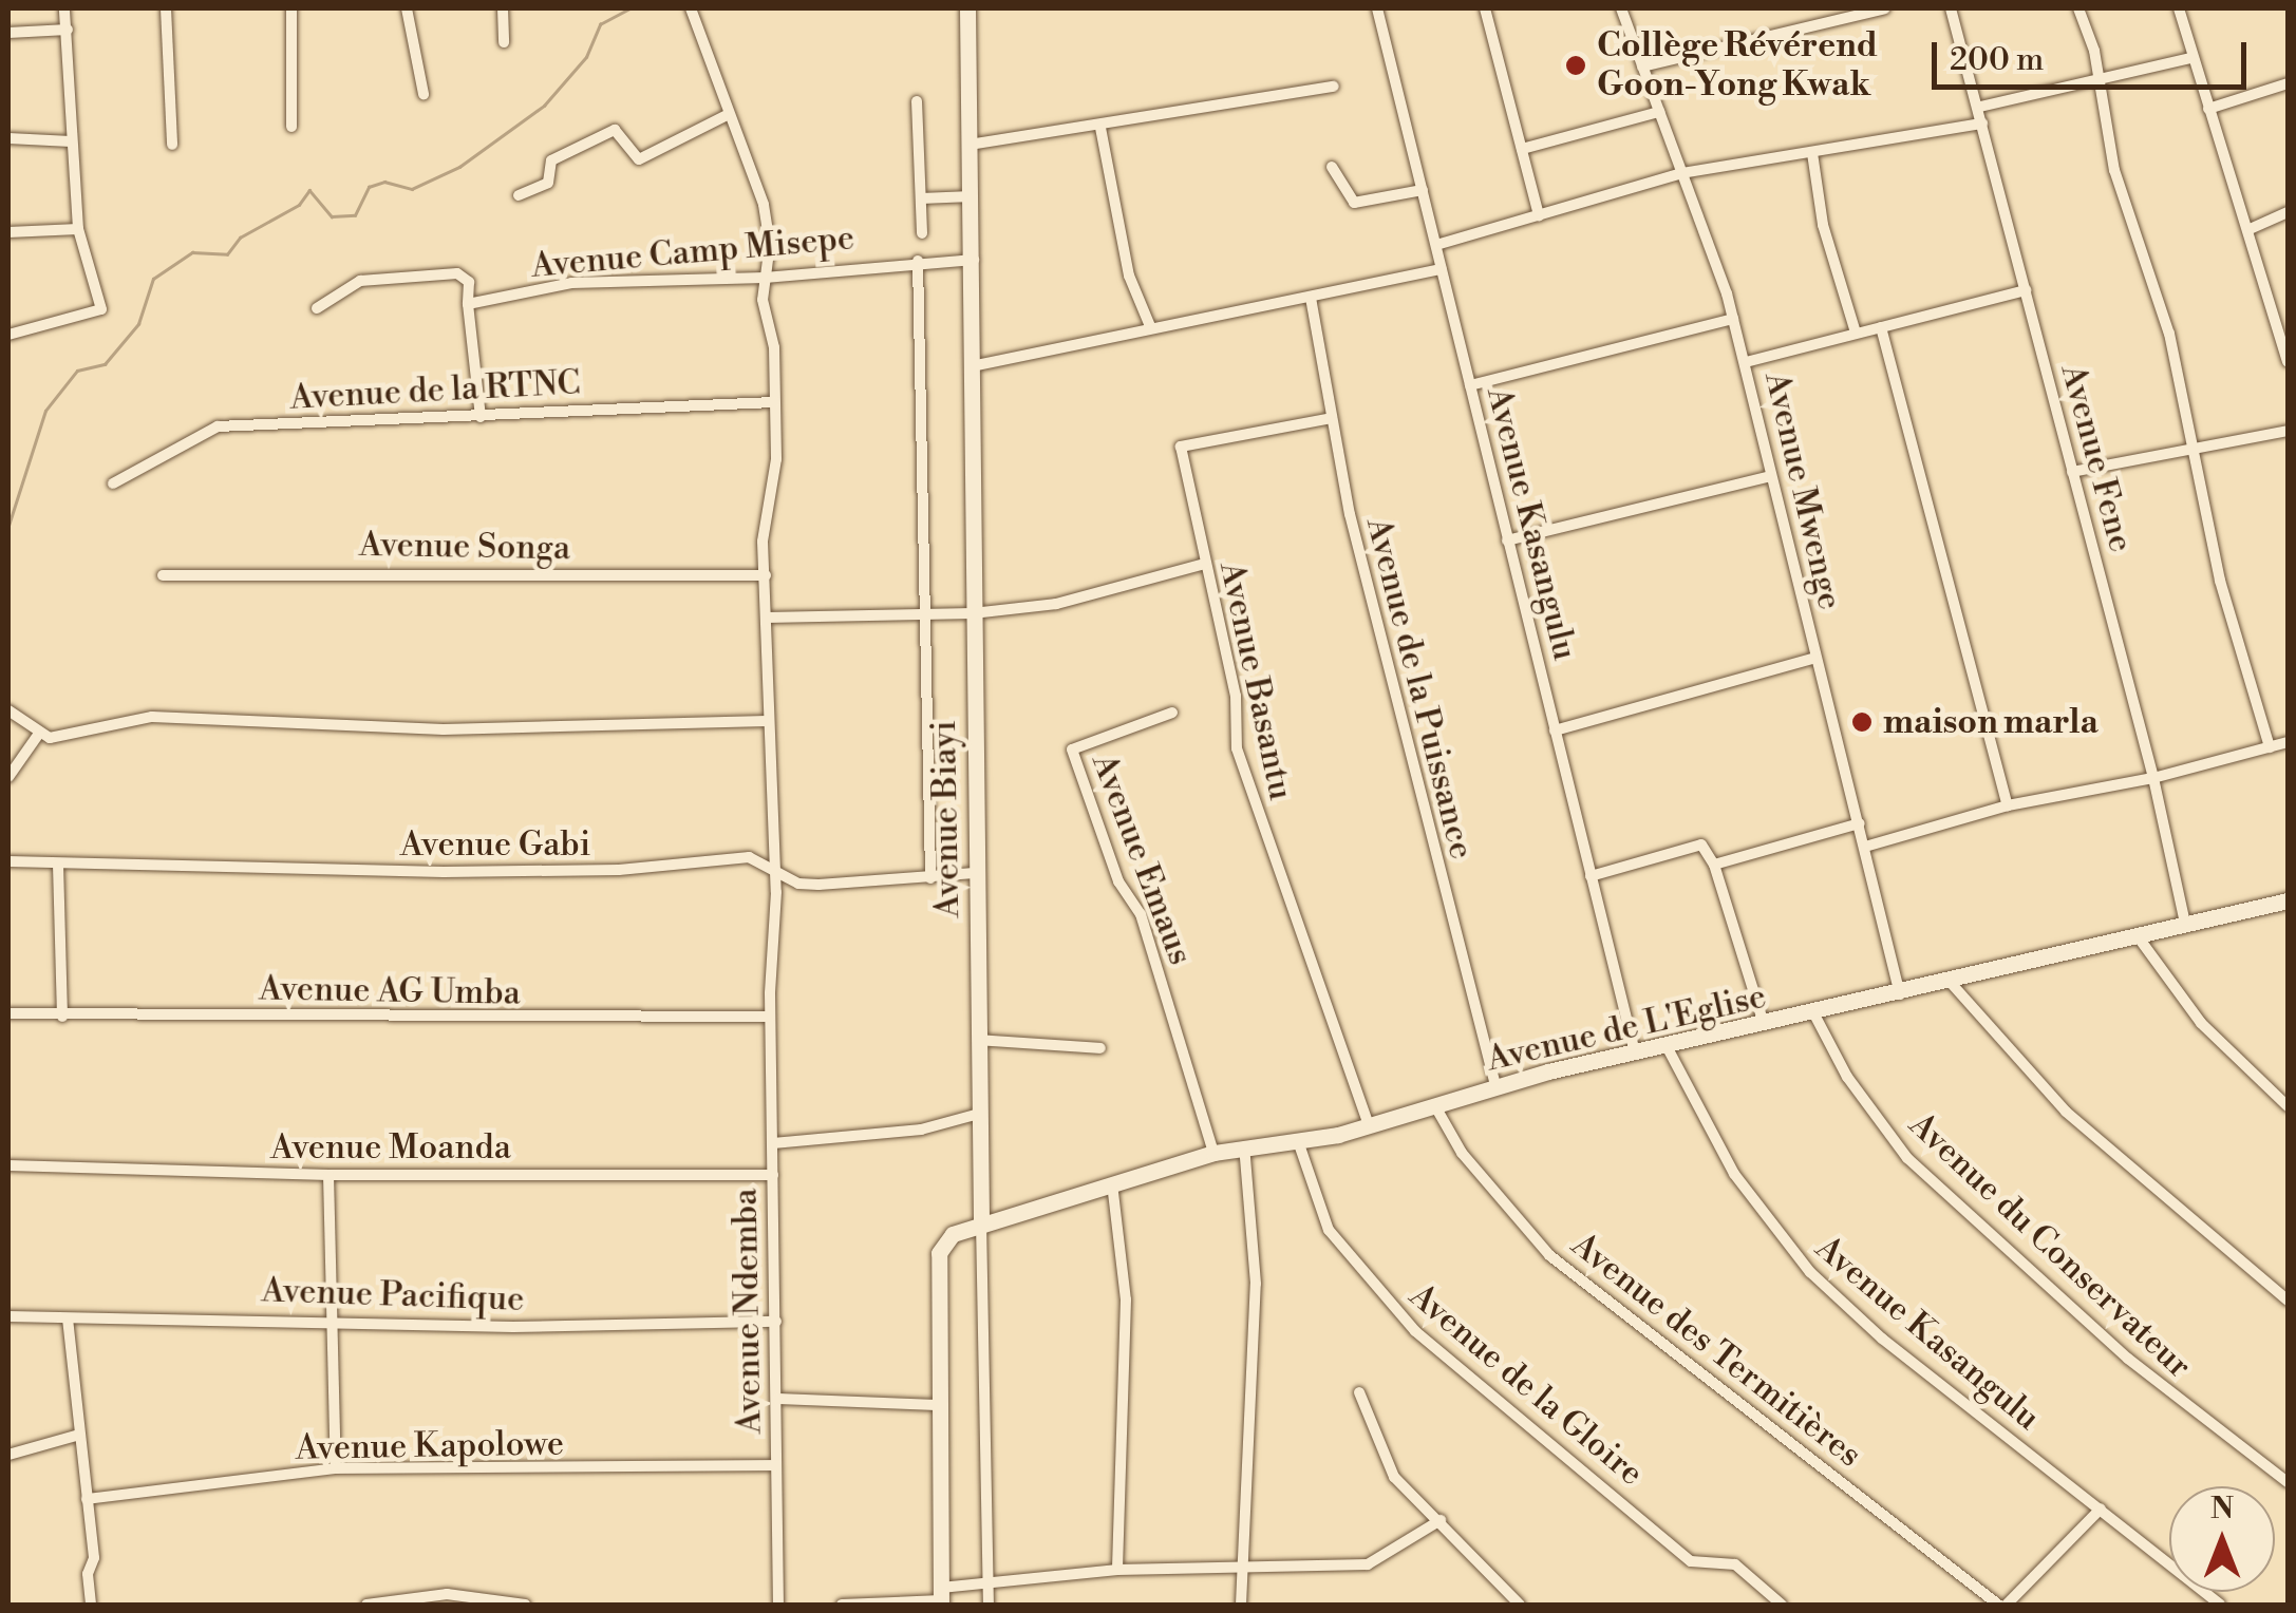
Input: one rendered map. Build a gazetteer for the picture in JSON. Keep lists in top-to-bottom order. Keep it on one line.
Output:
{"streets":{"street":["Avenue Camp Misepe","Avenue de la RTNC","Avenue Fene","Avenue Mwenge","Avenue Kasangulu","Avenue Songa","Avenue Basantu","Avenue de la Puissance","Avenue Biayi","Avenue Gabi","Avenue Emaus","Avenue AG Umba","Avenue de L'Eglise","Avenue Moanda","Avenue du Conservateur","Avenue Pacifique","Avenue Ndemba","Avenue des Termitières","Avenue de la Gloire","Avenue Kapolowe"]},"crossings":[["Avenue Camp Misepe","Avenue Biayi"],["Avenue Camp Misepe","Avenue Ndemba"],["Avenue de la RTNC","Avenue Ndemba"],["Avenue Fene","Avenue de L'Eglise"],["Avenue Mwenge","Avenue de L'Eglise"],["Avenue Kasangulu","Avenue de L'Eglise"],["Avenue Songa","Avenue Ndemba"],["Avenue Basantu","Avenue de la Puissance"],["Avenue Basantu","Avenue de L'Eglise"],["Avenue de la Puissance","Avenue de L'Eglise"],["Avenue Biayi","Avenue Gabi"],["Avenue Biayi","Avenue de L'Eglise"],["Avenue Gabi","Avenue Ndemba"],["Avenue Emaus","Avenue de L'Eglise"],["Avenue AG Umba","Avenue Ndemba"],["Avenue de L'Eglise","Avenue du Conservateur"],["Avenue de L'Eglise","Avenue des Termitières"],["Avenue de L'Eglise","Avenue de la Gloire"],["Avenue Moanda","Avenue Ndemba"],["Avenue Pacifique","Avenue Ndemba"],["Avenue Ndemba","Avenue Kapolowe"]],"places":["Collège Révérend Goon-Yong Kwak","maison marla"],"scale_bar":"200 m","north":"top"}
